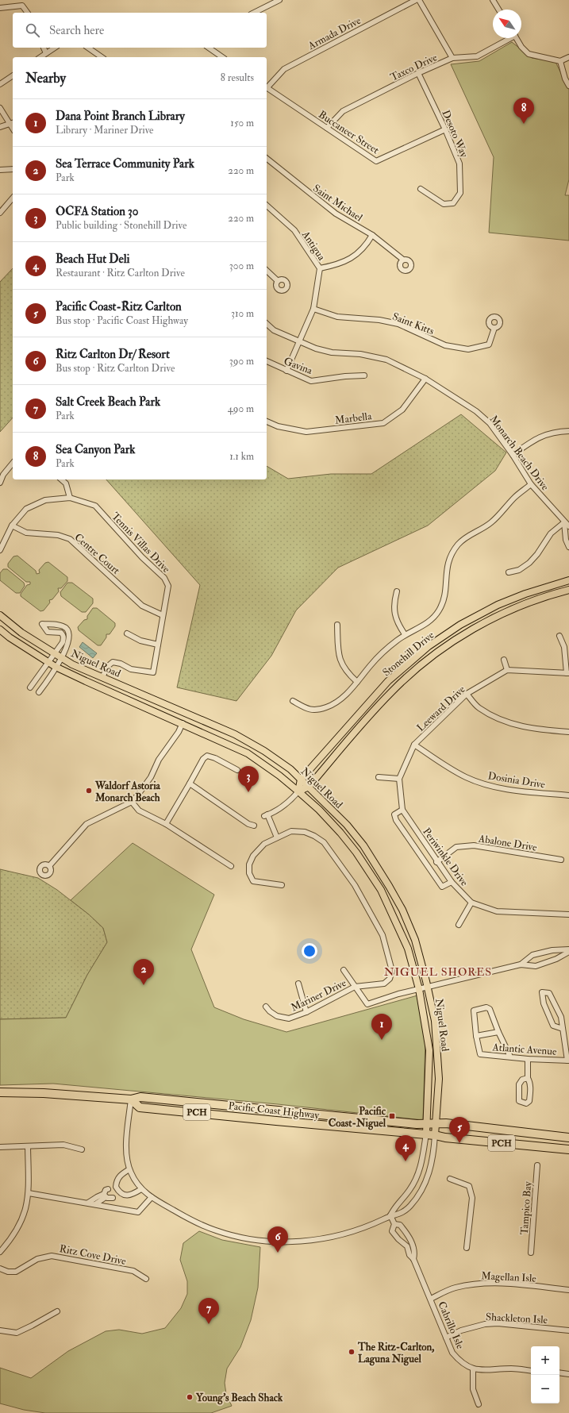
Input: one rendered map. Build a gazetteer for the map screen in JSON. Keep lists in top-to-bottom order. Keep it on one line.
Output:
{"streets":{"highway":["Pacific Coast Highway","PCH"],"main road":["Stonehill Drive","Niguel Road"],"street":["Armada Drive","Taxco Drive","Buccaneer Street","Desoto Way","Saint Michael","Antigua","Saint Kitts","Gavina","Marbella","Monarch Beach Drive","Tennis Villas Drive","Centre Court","Leeward Drive","Dosinia Drive","Abalone Drive","Periwinkle Drive","Mariner Drive","Atlantic Avenue","Tampico Bay","Ritz Cove Drive","Magellan Isle","Shackleton Isle","Cabrillo Isle"]},"crossings":[["Taxco Drive","Buccaneer Street"],["Taxco Drive","Desoto Way"],["Buccaneer Street","Desoto Way"],["Antigua","Saint Kitts"],["Antigua","Gavina"],["Antigua","Monarch Beach Drive"],["Marbella","Monarch Beach Drive"],["Tennis Villas Drive","Centre Court"],["Tennis Villas Drive","Niguel Road"],["Stonehill Drive","Niguel Road"],["Niguel Road","Mariner Drive"],["Niguel Road","Pacific Coast Highway"],["Leeward Drive","Dosinia Drive"],["Leeward Drive","Periwinkle Drive"],["Abalone Drive","Periwinkle Drive"],["Magellan Isle","Cabrillo Isle"],["Shackleton Isle","Cabrillo Isle"]],"districts":["NIGUEL SHORES"],"places":{"other":["Waldorf Astoria Monarch Beach","The Ritz-Carlton, Laguna Niguel","Young's Beach Shack"],"transit":["Pacific Coast-Niguel"]},"north":"top left","page":{"search":"Search here","heading":["Nearby","8 results"],"pins":["8","3","2","1","5","4","6","7"],"list":[{"mark":"1","name":"Dana Point Branch Library","note":"Library · Mariner Drive","value":"150 m"},{"mark":"2","name":"Sea Terrace Community Park","note":"Park","value":"220 m"},{"mark":"3","name":"OCFA Station 30","note":"Public building · Stonehill Drive","value":"220 m"},{"mark":"4","name":"Beach Hut Deli","note":"Restaurant · Ritz Carlton Drive","value":"300 m"},{"mark":"5","name":"Pacific Coast-Ritz Carlton","note":"Bus stop · Pacific Coast Highway","value":"310 m"},{"mark":"6","name":"Ritz Carlton Dr/ Resort","note":"Bus stop · Ritz Carlton Drive","value":"390 m"},{"mark":"7","name":"Salt Creek Beach Park","note":"Park","value":"490 m"},{"mark":"8","name":"Sea Canyon Park","note":"Park","value":"1.1 km"}],"map_buttons":["+","−"]}}
